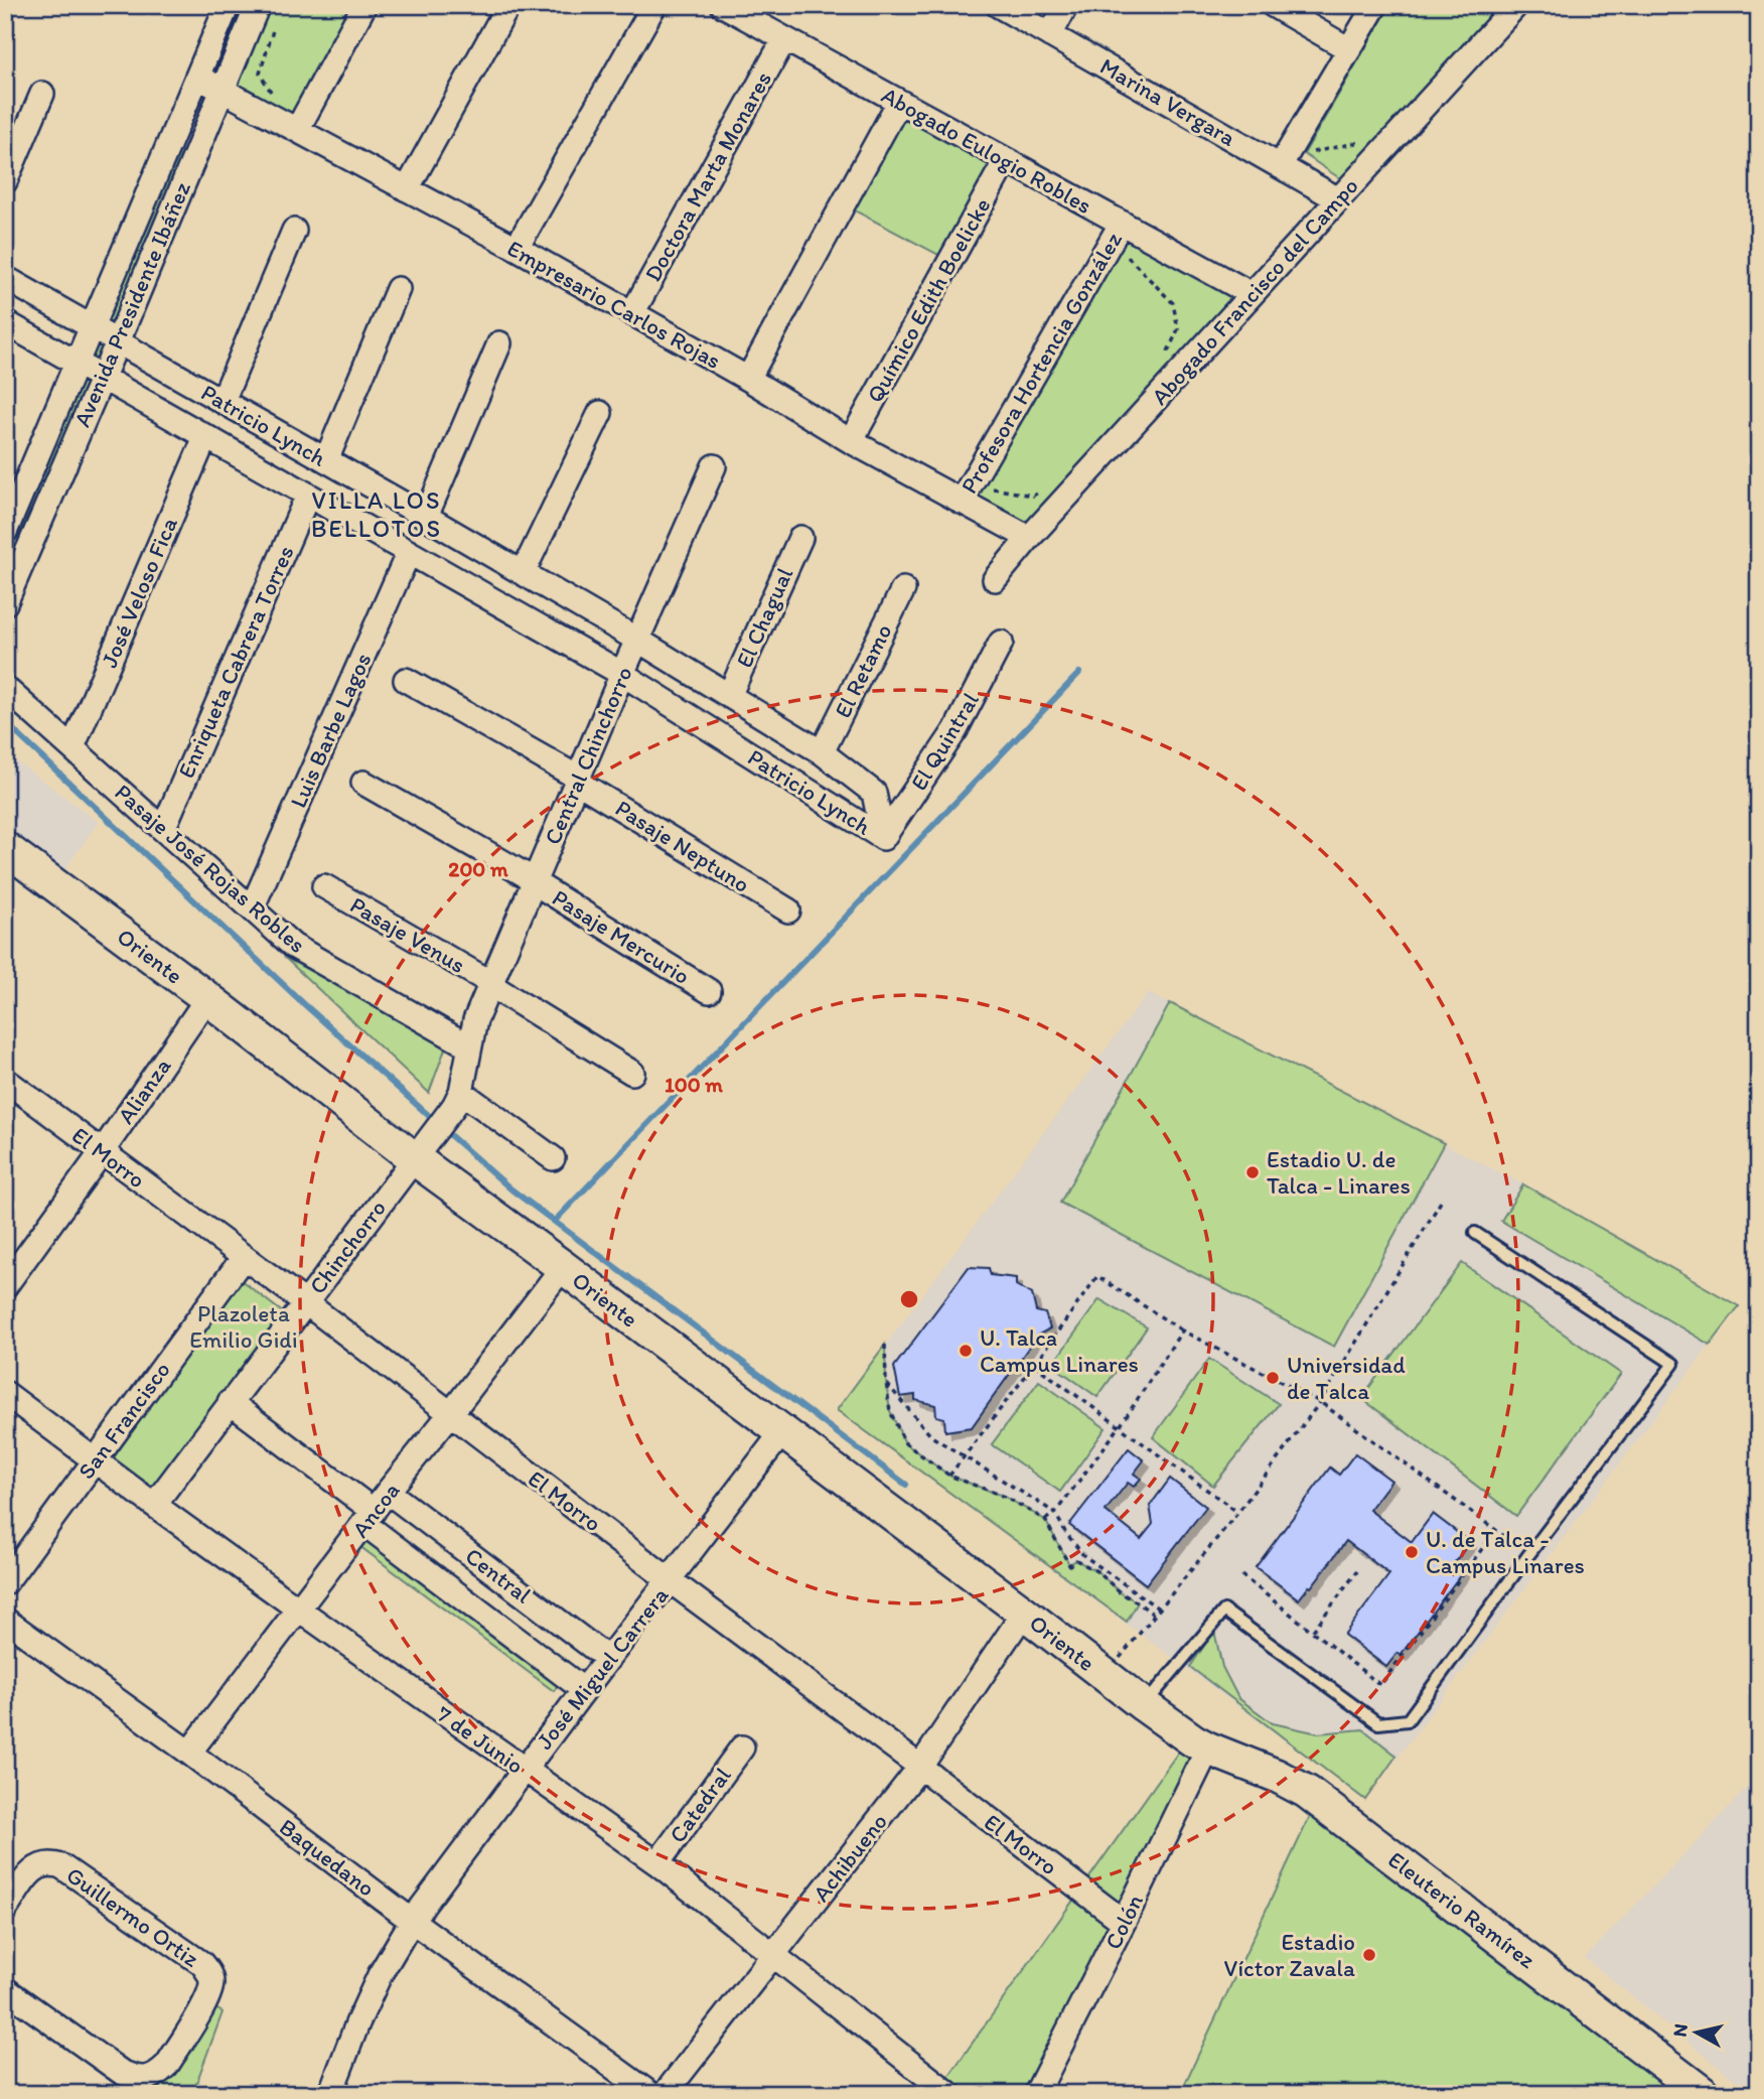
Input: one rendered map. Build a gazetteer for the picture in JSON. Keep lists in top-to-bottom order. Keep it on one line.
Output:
{"streets":{"street":["Marina Vergara","Abogado Eulogio Robles","Doctora Marta Monares","Abogado Francisco del Campo","Químico Edith Boelicke","Avenida Presidente Ibáñez","Empresario Carlos Rojas","Profesora Hortencia González","Patricio Lynch","José Veloso Fica","El Chagual","Enriqueta Cabrera Torres","El Retamo","Luis Barbe Lagos","El Quintral","Central Chinchorro","Pasaje Neptuno","Pasaje José Rojas Robles","Pasaje Venus","Pasaje Mercurio","Oriente","Alianza","El Morro","Chinchorro","San Francisco","Ancoa","Central","José Miguel Carrera","7 de Junio","Catedral","Baquedano","Achibueno","Eleuterio Ramírez","Guillermo Ortiz","Colón"]},"crossings":[["Marina Vergara","Abogado Francisco del Campo"],["Abogado Eulogio Robles","Doctora Marta Monares"],["Abogado Eulogio Robles","Abogado Francisco del Campo"],["Abogado Eulogio Robles","Químico Edith Boelicke"],["Abogado Eulogio Robles","Profesora Hortencia González"],["Doctora Marta Monares","Empresario Carlos Rojas"],["Abogado Francisco del Campo","Empresario Carlos Rojas"],["Químico Edith Boelicke","Empresario Carlos Rojas"],["Avenida Presidente Ibáñez","Empresario Carlos Rojas"],["Avenida Presidente Ibáñez","Patricio Lynch"],["Empresario Carlos Rojas","Profesora Hortencia González"],["Patricio Lynch","José Veloso Fica"],["Patricio Lynch","El Chagual"],["Patricio Lynch","Enriqueta Cabrera Torres"],["Patricio Lynch","El Retamo"],["Patricio Lynch","Luis Barbe Lagos"],["Patricio Lynch","El Quintral"],["Patricio Lynch","Central Chinchorro"],["José Veloso Fica","Pasaje José Rojas Robles"],["Enriqueta Cabrera Torres","Pasaje José Rojas Robles"],["Luis Barbe Lagos","Pasaje José Rojas Robles"],["Central Chinchorro","Pasaje Neptuno"],["Central Chinchorro","Pasaje José Rojas Robles"],["Central Chinchorro","Pasaje Venus"],["Central Chinchorro","Pasaje Mercurio"],["Central Chinchorro","Oriente"],["Central Chinchorro","Chinchorro"],["Oriente","Alianza"],["Oriente","Chinchorro"],["Oriente","Ancoa"],["Oriente","José Miguel Carrera"],["Oriente","Achibueno"],["Oriente","Eleuterio Ramírez"],["Oriente","Colón"],["Alianza","El Morro"],["El Morro","Chinchorro"],["El Morro","San Francisco"],["El Morro","Ancoa"],["El Morro","José Miguel Carrera"],["El Morro","Achibueno"],["El Morro","Colón"],["Chinchorro","Central"],["Chinchorro","7 de Junio"],["San Francisco","7 de Junio"],["Ancoa","Central"],["Ancoa","7 de Junio"],["Ancoa","Baquedano"],["Central","José Miguel Carrera"],["José Miguel Carrera","7 de Junio"],["José Miguel Carrera","Baquedano"],["7 de Junio","Catedral"],["7 de Junio","Achibueno"],["Eleuterio Ramírez","Colón"]],"districts":["VILLA LOS BELLOTOS"],"parks":["Plazoleta Emilio Gidi"],"places":["Estadio U. de Talca - Linares","U. Talca Campus Linares","Universidad de Talca","U. de Talca - Campus Linares","Estadio Víctor Zavala"],"north":"left","rings":["200 m","100 m"]}
